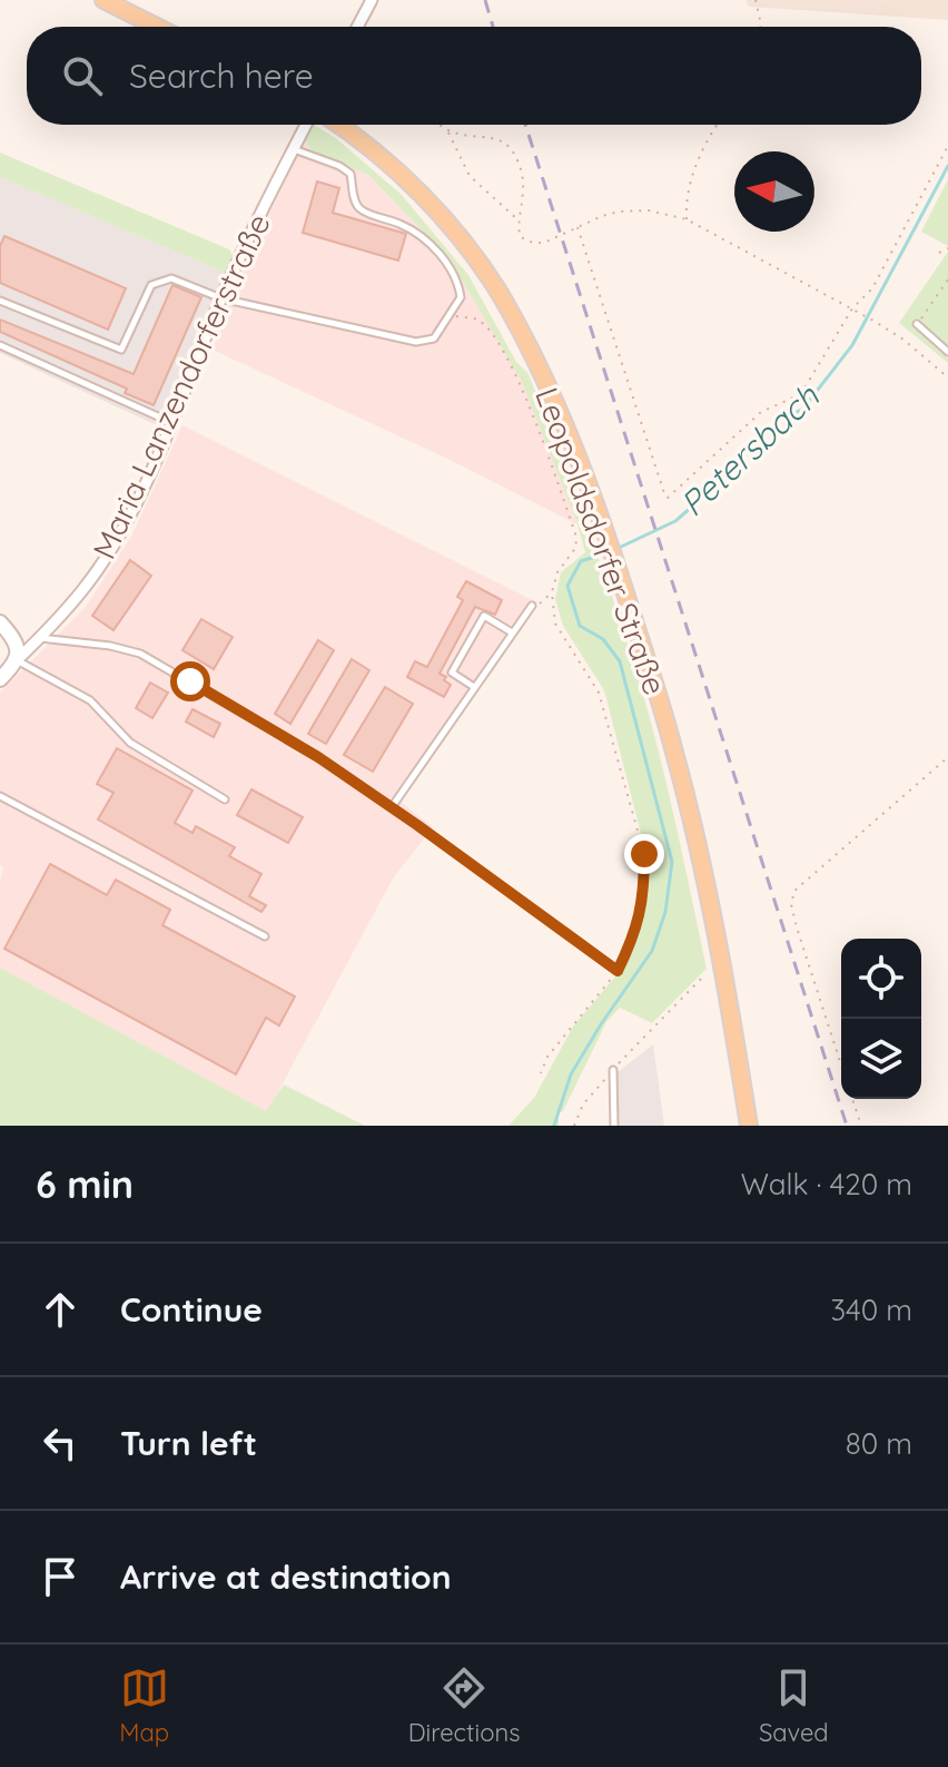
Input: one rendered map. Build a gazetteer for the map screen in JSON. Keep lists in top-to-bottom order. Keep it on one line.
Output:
{"streets":{"main road":["Leopoldsdorfer Straße"],"street":["Maria Lanzendorferstraße"]},"water":["Petersbach"],"north":"left","page":{"search":"Search here","heading":["6 min","Walk · 420 m"],"list":[["Continue","340 m"],["Turn left","80 m"],"Arrive at destination"],"nav":["Map","Directions","Saved"]}}
